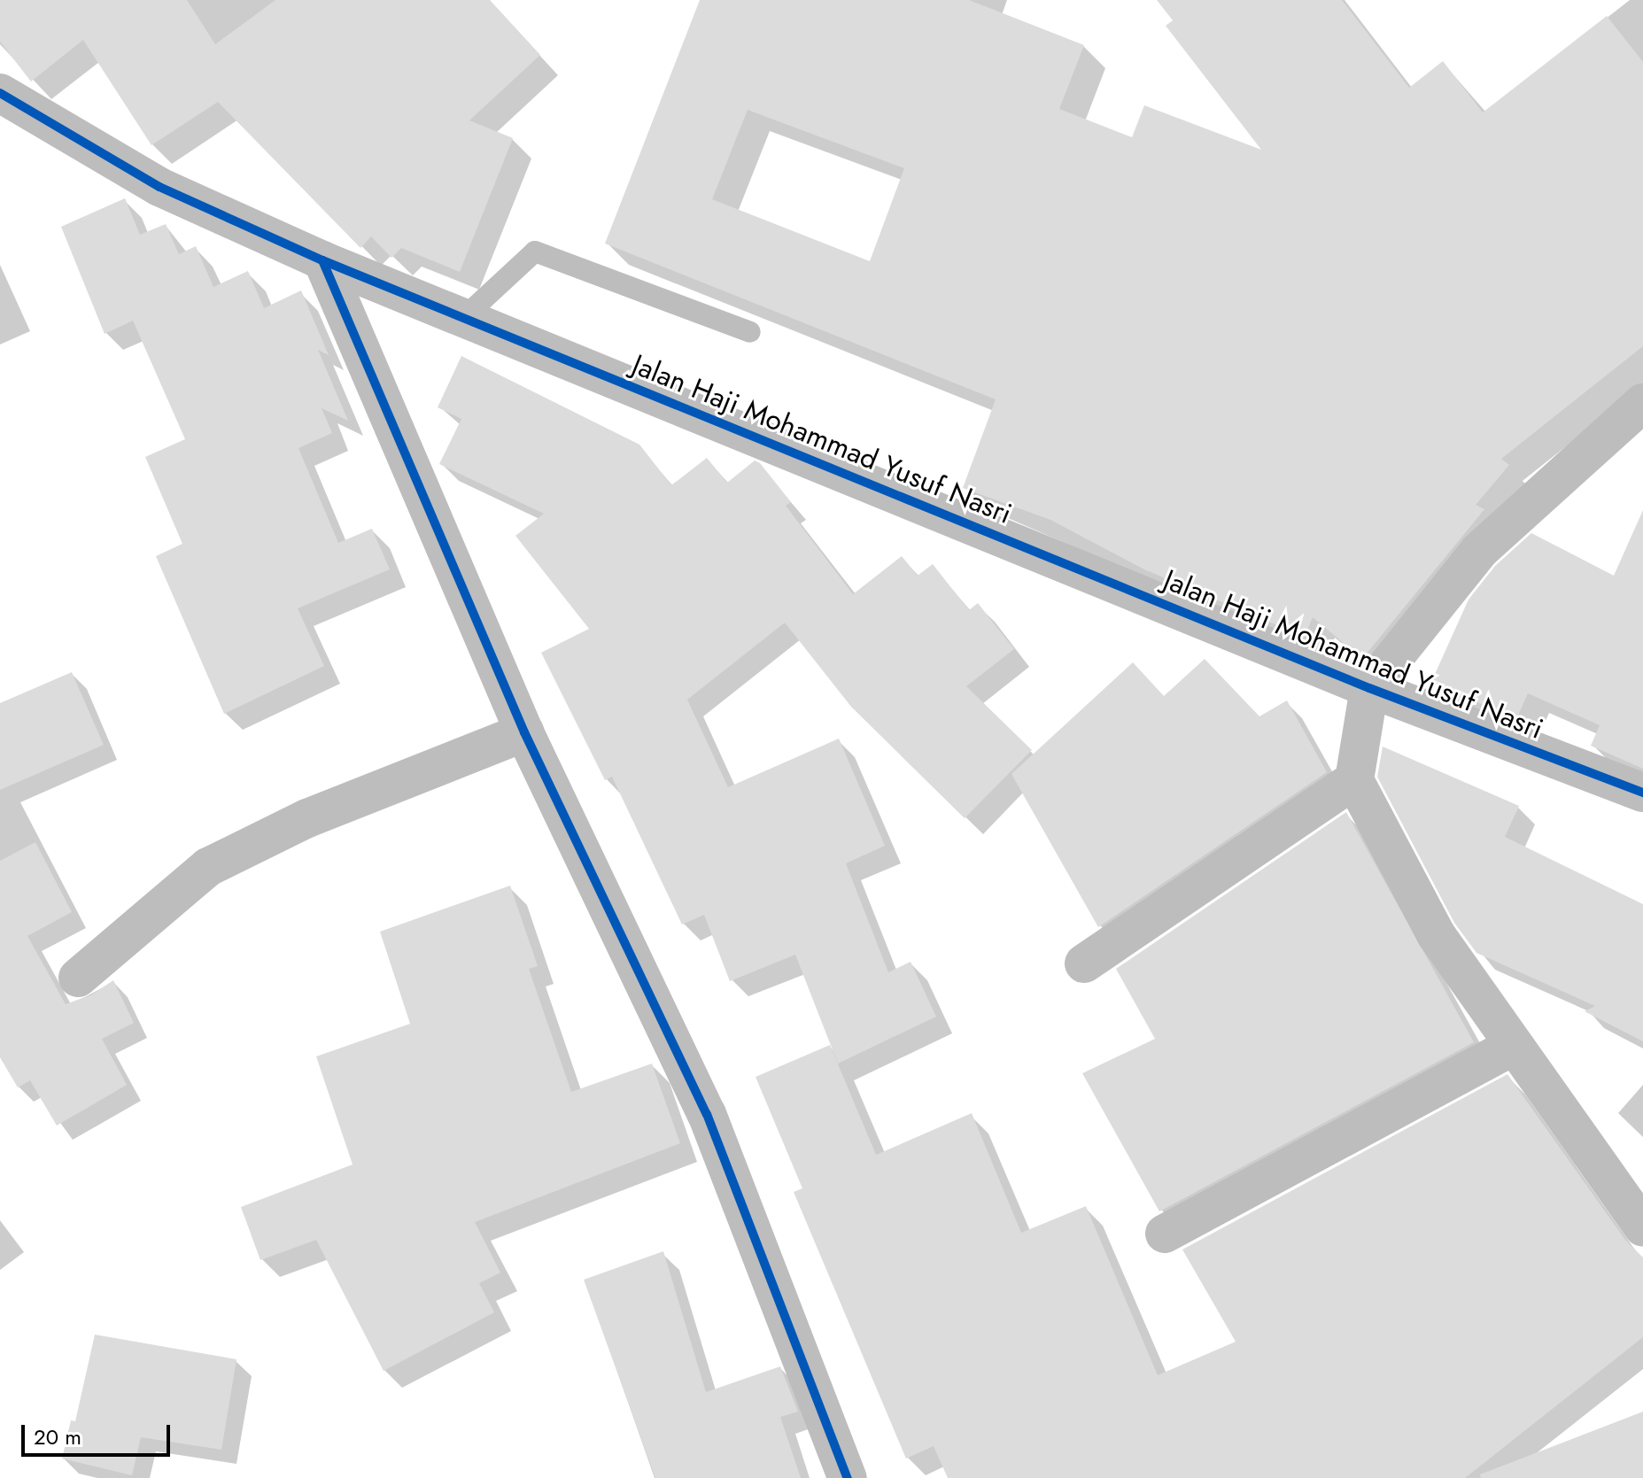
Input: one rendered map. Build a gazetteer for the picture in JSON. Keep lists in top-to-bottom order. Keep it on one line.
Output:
{"streets":{"street":["Jalan Haji Mohammad Yusuf Nasri"]},"scale_bar":"20 m"}
